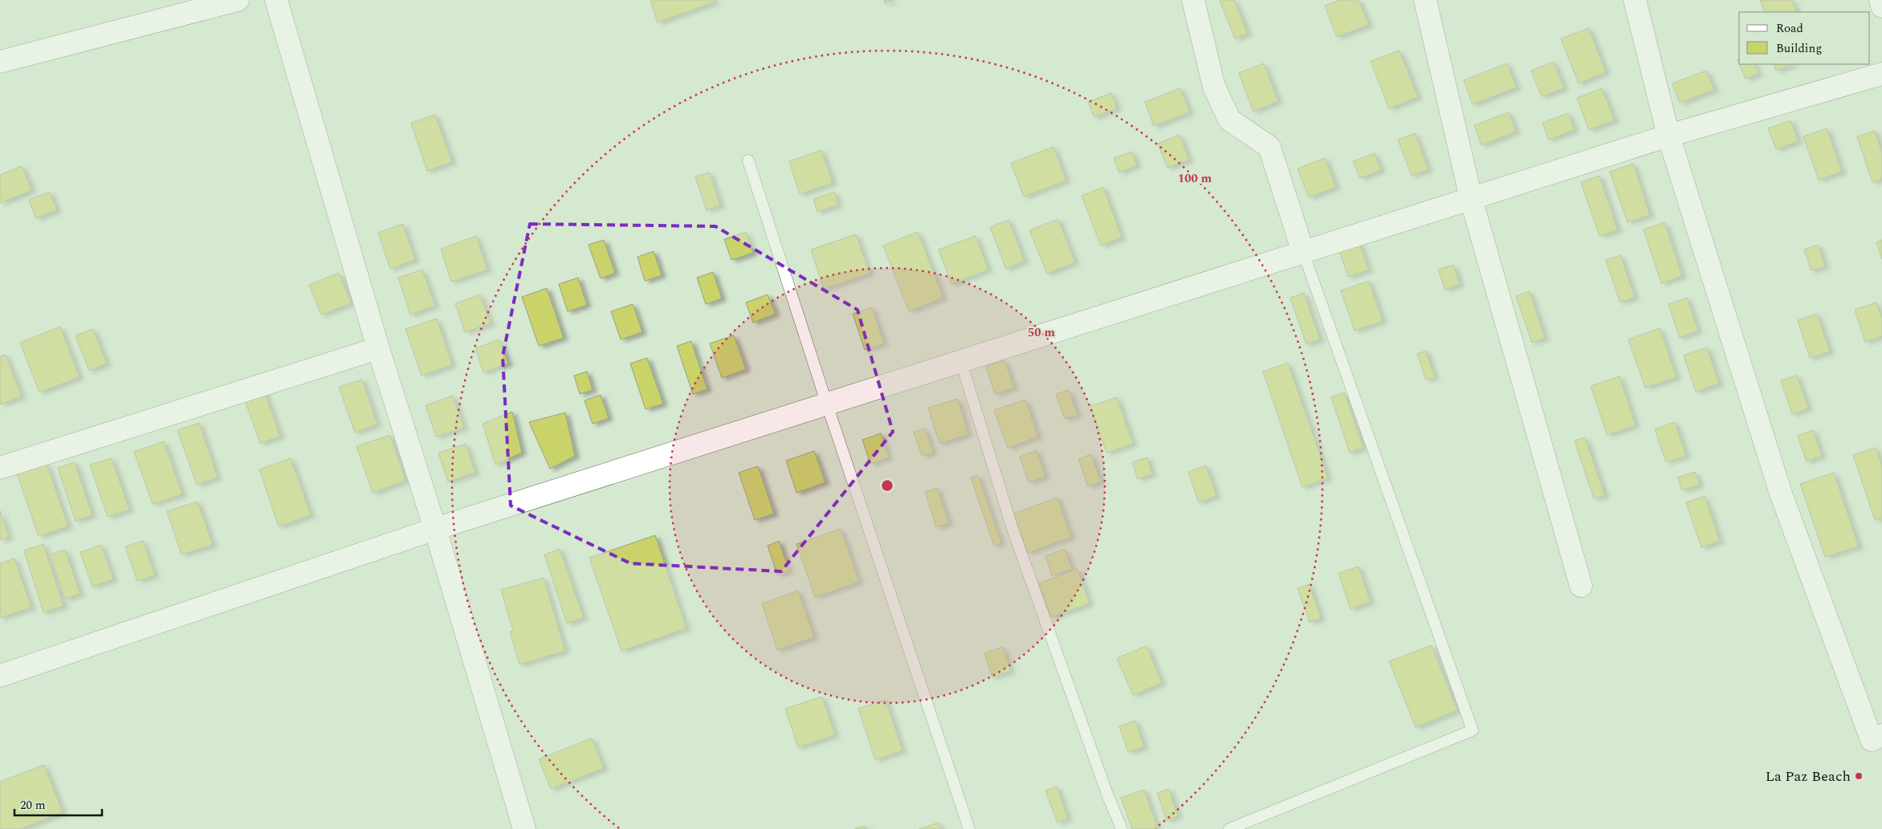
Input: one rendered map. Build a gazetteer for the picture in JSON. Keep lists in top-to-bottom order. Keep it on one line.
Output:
{"places":["La Paz Beach"],"legend":["Road","Building"],"scale_bar":"20 m","rings":["100 m","50 m"]}
